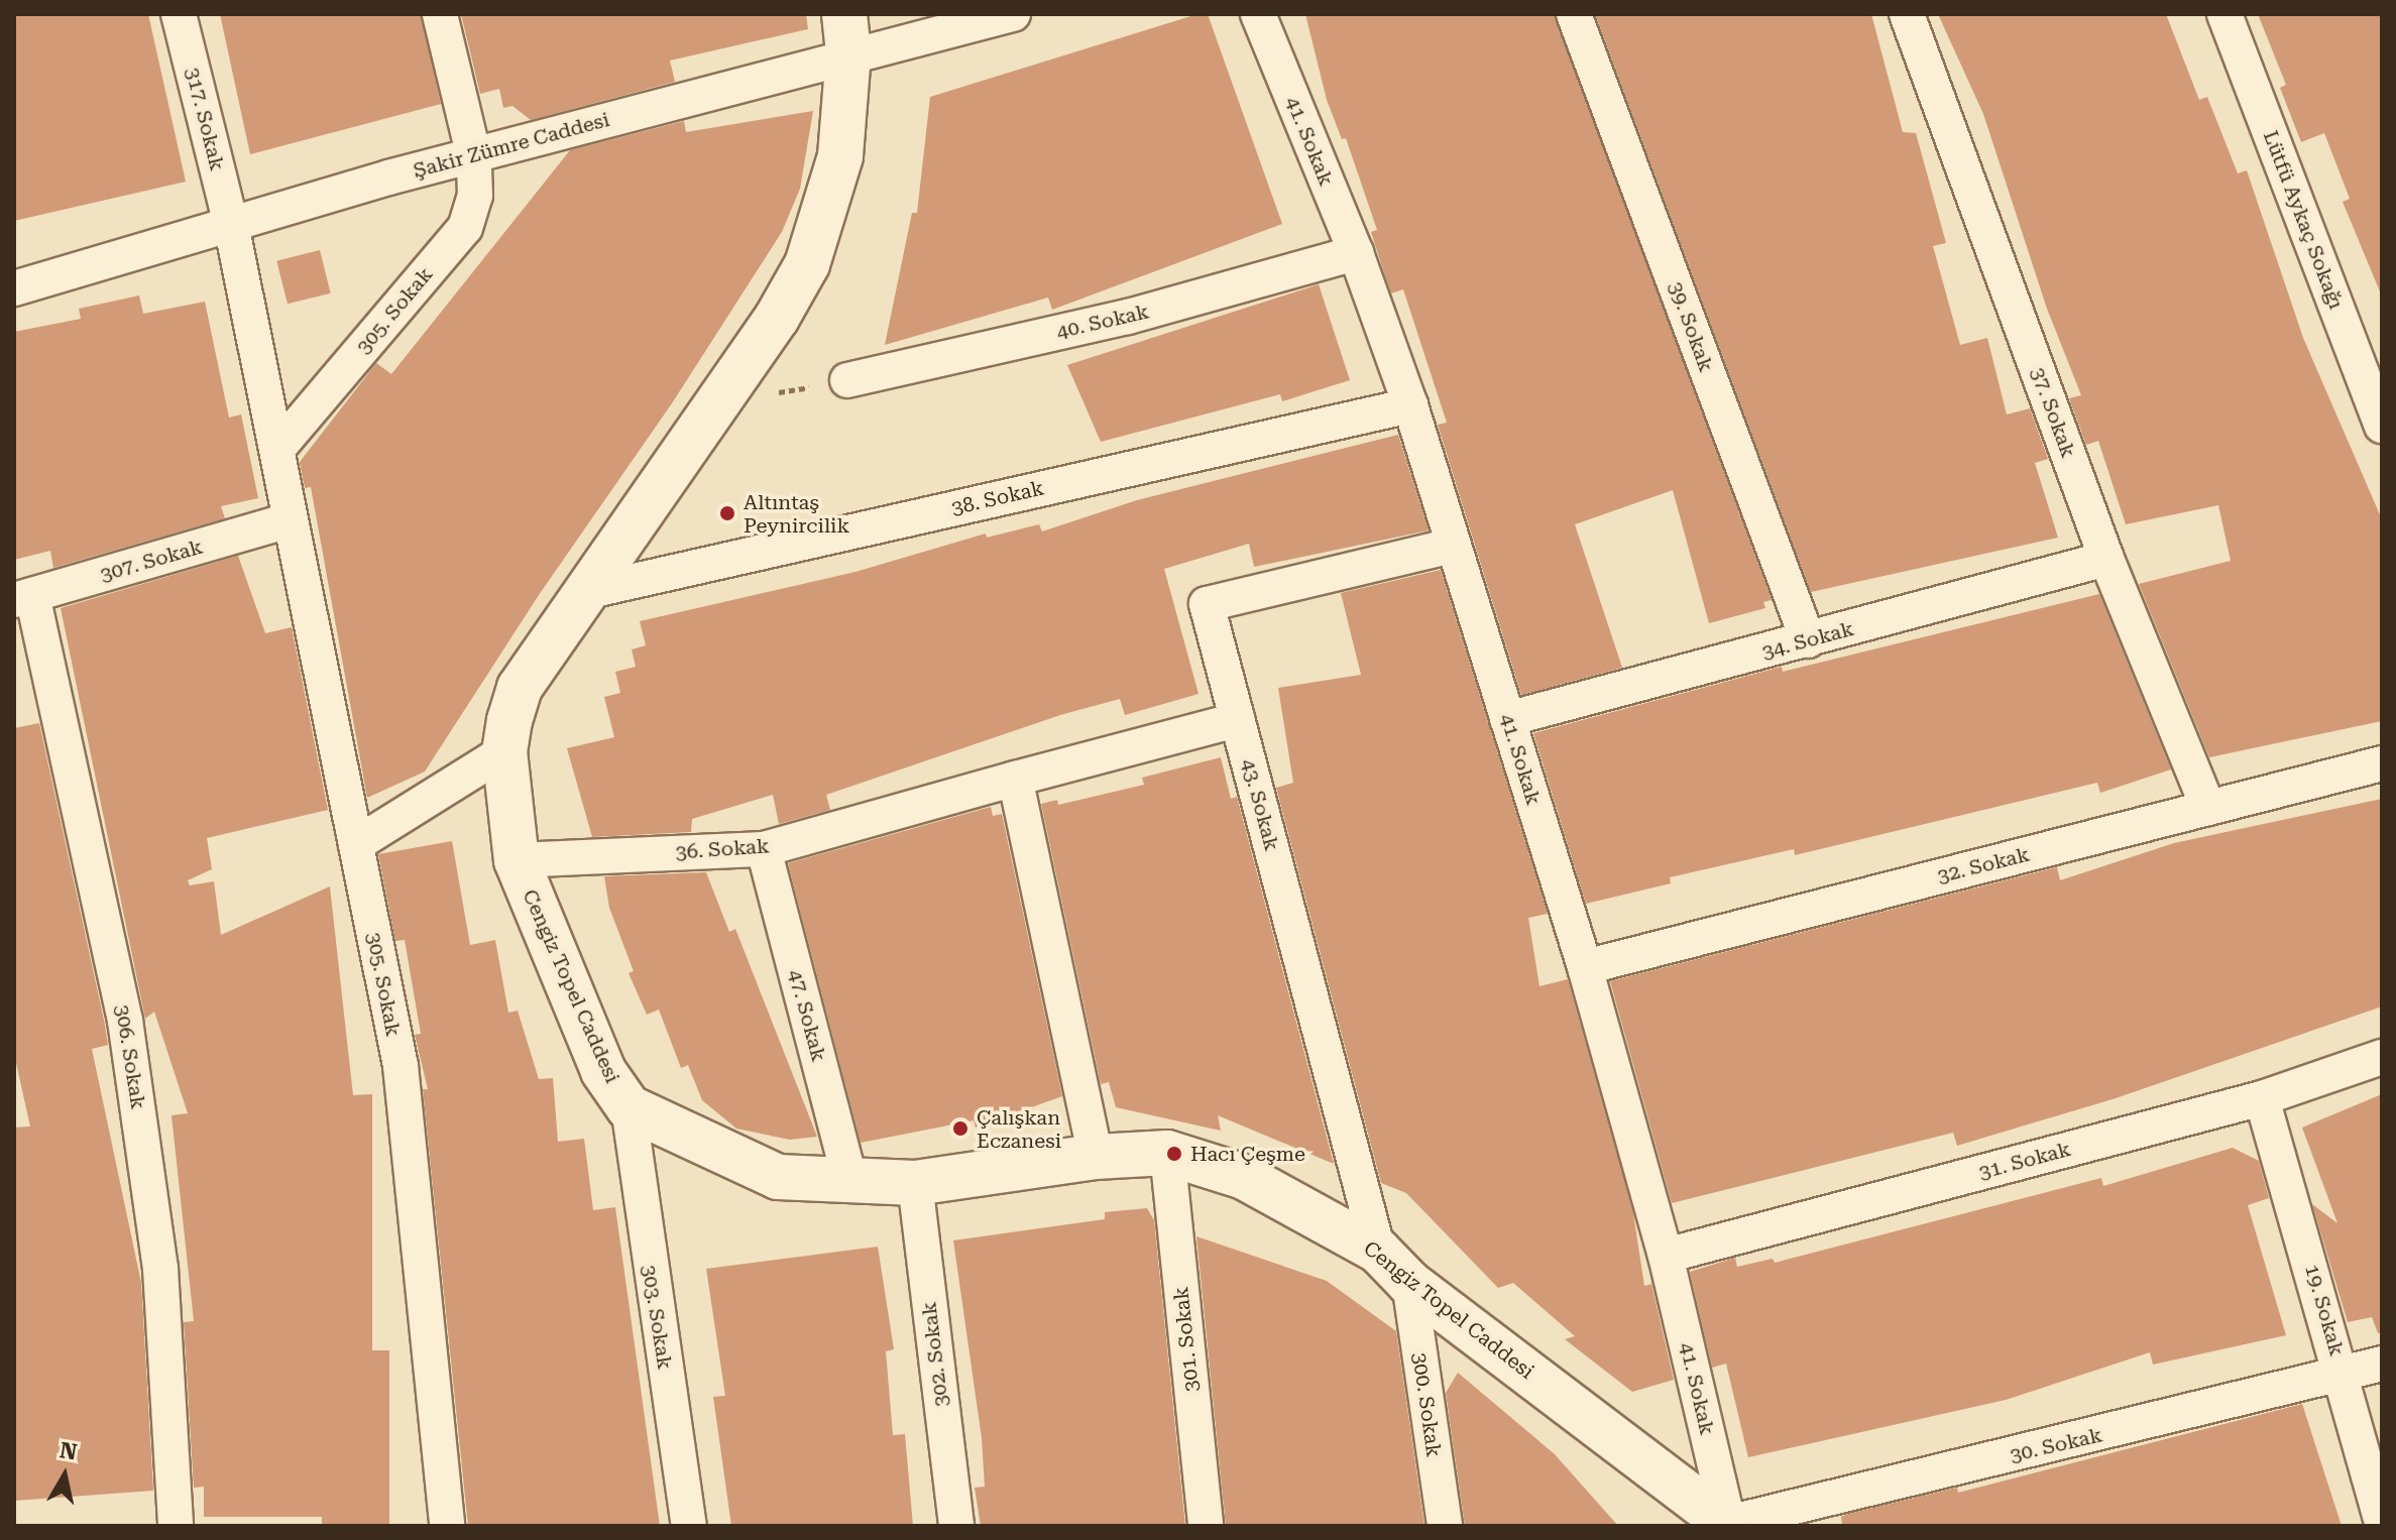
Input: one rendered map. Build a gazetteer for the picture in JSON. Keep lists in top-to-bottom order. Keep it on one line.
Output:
{"streets":{"main road":["Cengiz Topel Caddesi"],"street":["317. Sokak","41. Sokak","Şakir Zümre Caddesi","Lütfü Aykaç Sokağı","305. Sokak","40. Sokak","39. Sokak","37. Sokak","38. Sokak","307. Sokak","34. Sokak","43. Sokak","36. Sokak","32. Sokak","47. Sokak","306. Sokak","31. Sokak","19. Sokak","303. Sokak","301. Sokak","302. Sokak","300. Sokak","30. Sokak"]},"crossings":[["317. Sokak","Şakir Zümre Caddesi"],["317. Sokak","305. Sokak"],["41. Sokak","40. Sokak"],["41. Sokak","38. Sokak"],["41. Sokak","34. Sokak"],["41. Sokak","43. Sokak"],["41. Sokak","32. Sokak"],["41. Sokak","Cengiz Topel Caddesi"],["41. Sokak","31. Sokak"],["41. Sokak","30. Sokak"],["Şakir Zümre Caddesi","305. Sokak"],["Şakir Zümre Caddesi","Cengiz Topel Caddesi"],["305. Sokak","307. Sokak"],["39. Sokak","34. Sokak"],["37. Sokak","34. Sokak"],["37. Sokak","32. Sokak"],["38. Sokak","Cengiz Topel Caddesi"],["307. Sokak","306. Sokak"],["43. Sokak","36. Sokak"],["43. Sokak","Cengiz Topel Caddesi"],["36. Sokak","Cengiz Topel Caddesi"],["36. Sokak","47. Sokak"],["Cengiz Topel Caddesi","47. Sokak"],["Cengiz Topel Caddesi","303. Sokak"],["Cengiz Topel Caddesi","301. Sokak"],["Cengiz Topel Caddesi","302. Sokak"],["Cengiz Topel Caddesi","300. Sokak"],["Cengiz Topel Caddesi","30. Sokak"],["31. Sokak","19. Sokak"],["19. Sokak","30. Sokak"]],"places":["Altıntaş Peynircilik","Çalışkan Eczanesi","Hacı Çeşme"],"north":"top"}
